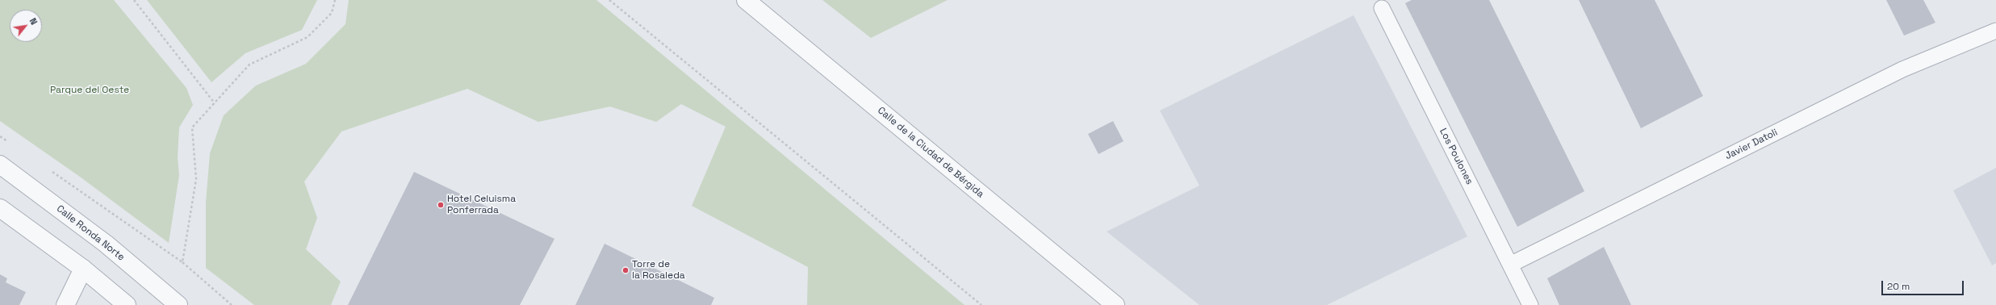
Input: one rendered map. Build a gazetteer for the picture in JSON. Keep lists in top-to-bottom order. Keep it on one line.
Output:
{"streets":{"street":["Calle de la Ciudad de Bérgida","Calle Ronda Norte"],"lane":["Javier Datoli","Los Poulones"]},"crossings":[["Javier Datoli","Los Poulones"]],"parks":["Parque del Oeste"],"places":["Hotel Celuisma Ponferrada","Torre de la Rosaleda"],"scale_bar":"20 m","north":"top right"}
